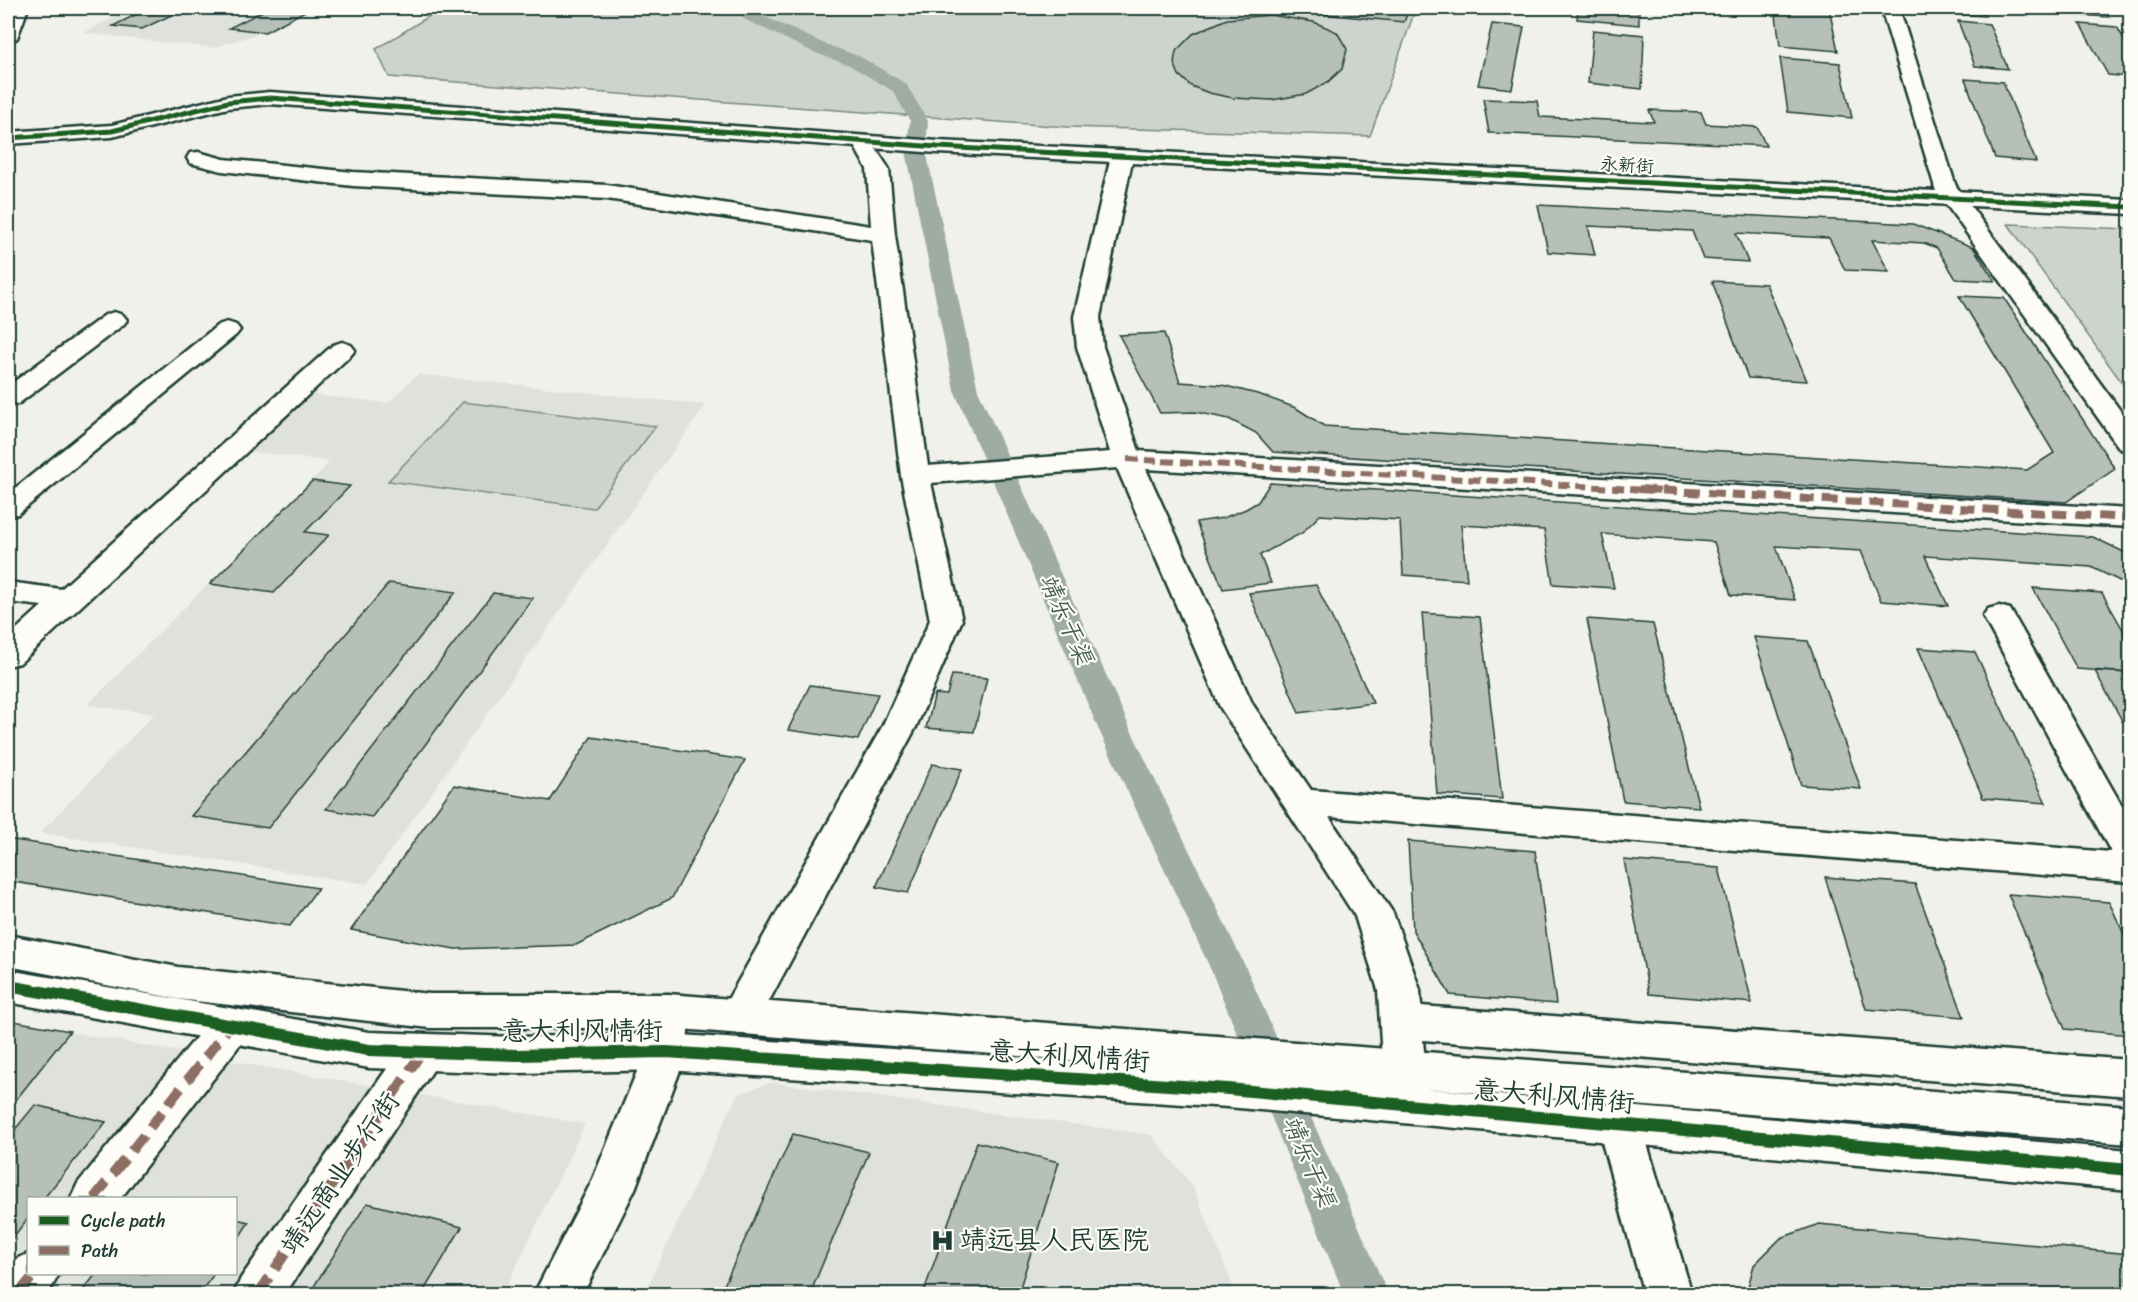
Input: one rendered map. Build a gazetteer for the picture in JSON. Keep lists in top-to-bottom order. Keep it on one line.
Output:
{"streets":{"street":["永新街","意大利风情街","靖远商业步行街"]},"crossings":[["意大利风情街","靖远商业步行街"]],"water":["靖乐干渠"],"places":{"hospital":["靖远县人民医院"]},"legend":["Cycle path","Path"]}
